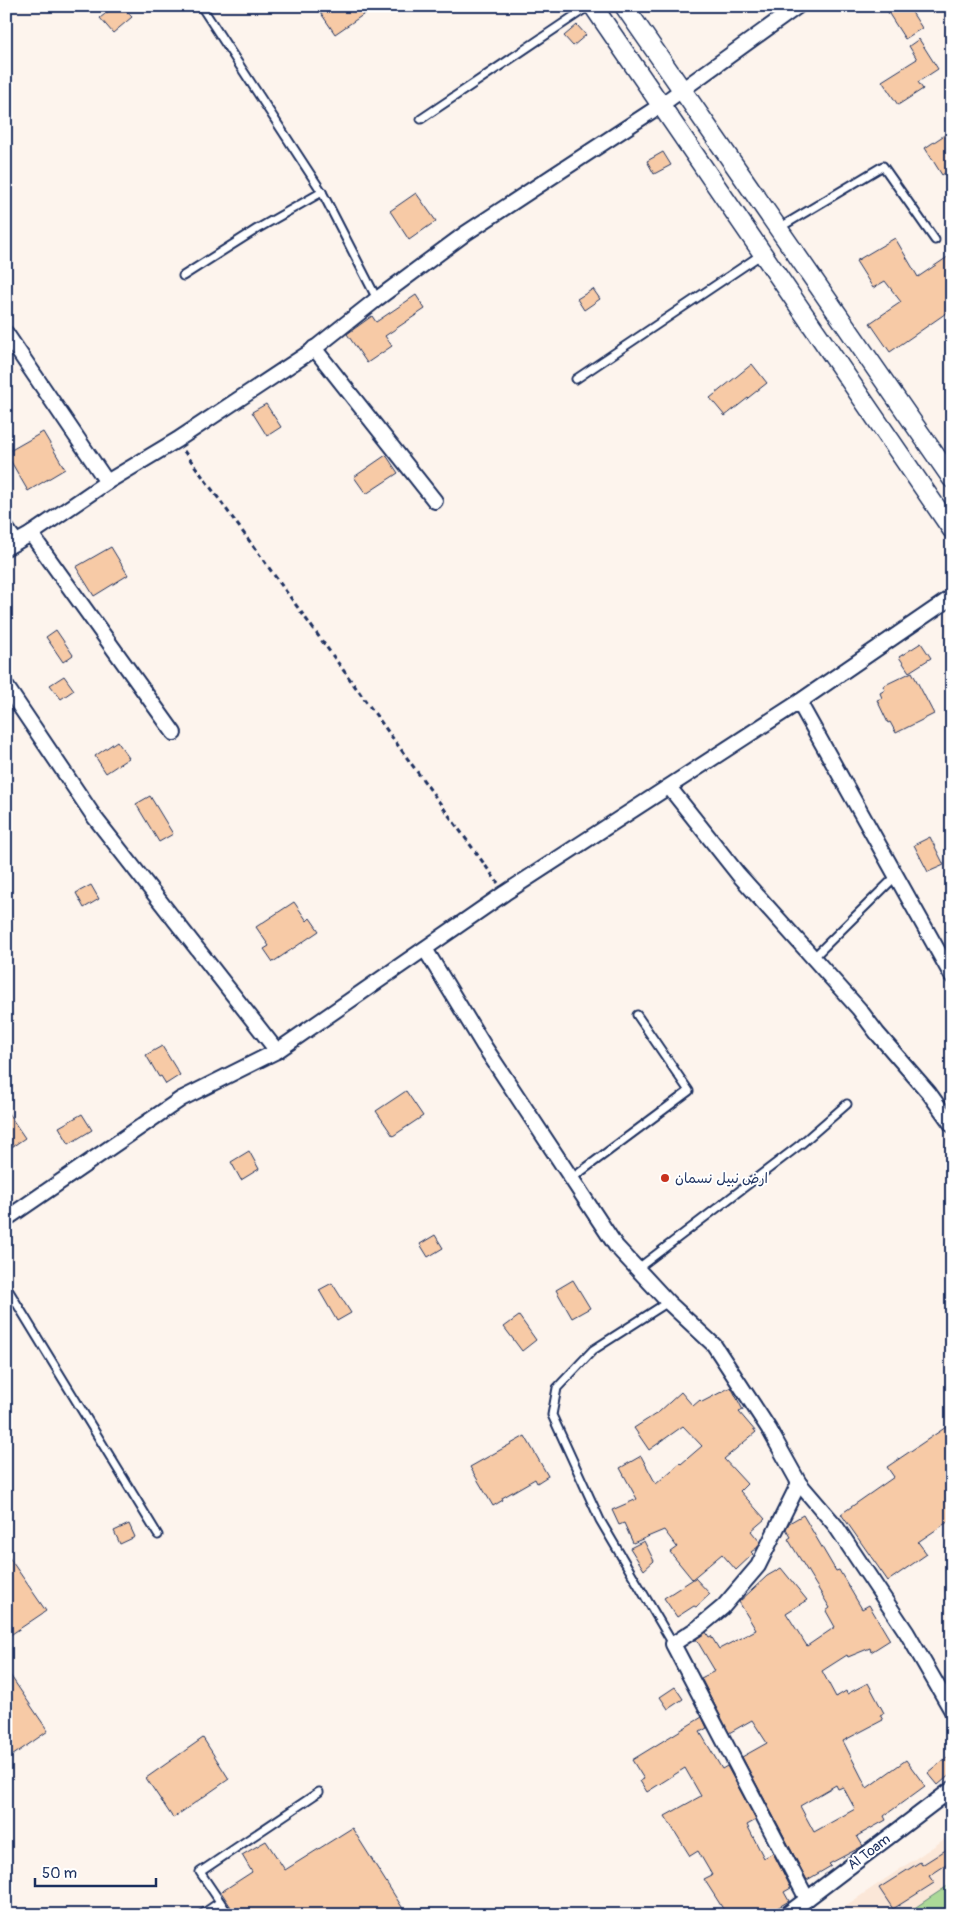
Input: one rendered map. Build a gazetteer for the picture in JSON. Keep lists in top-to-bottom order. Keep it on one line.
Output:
{"streets":{"street":["Al Toam"]},"places":["ارض نبيل نسمان"],"scale_bar":"50 m"}
